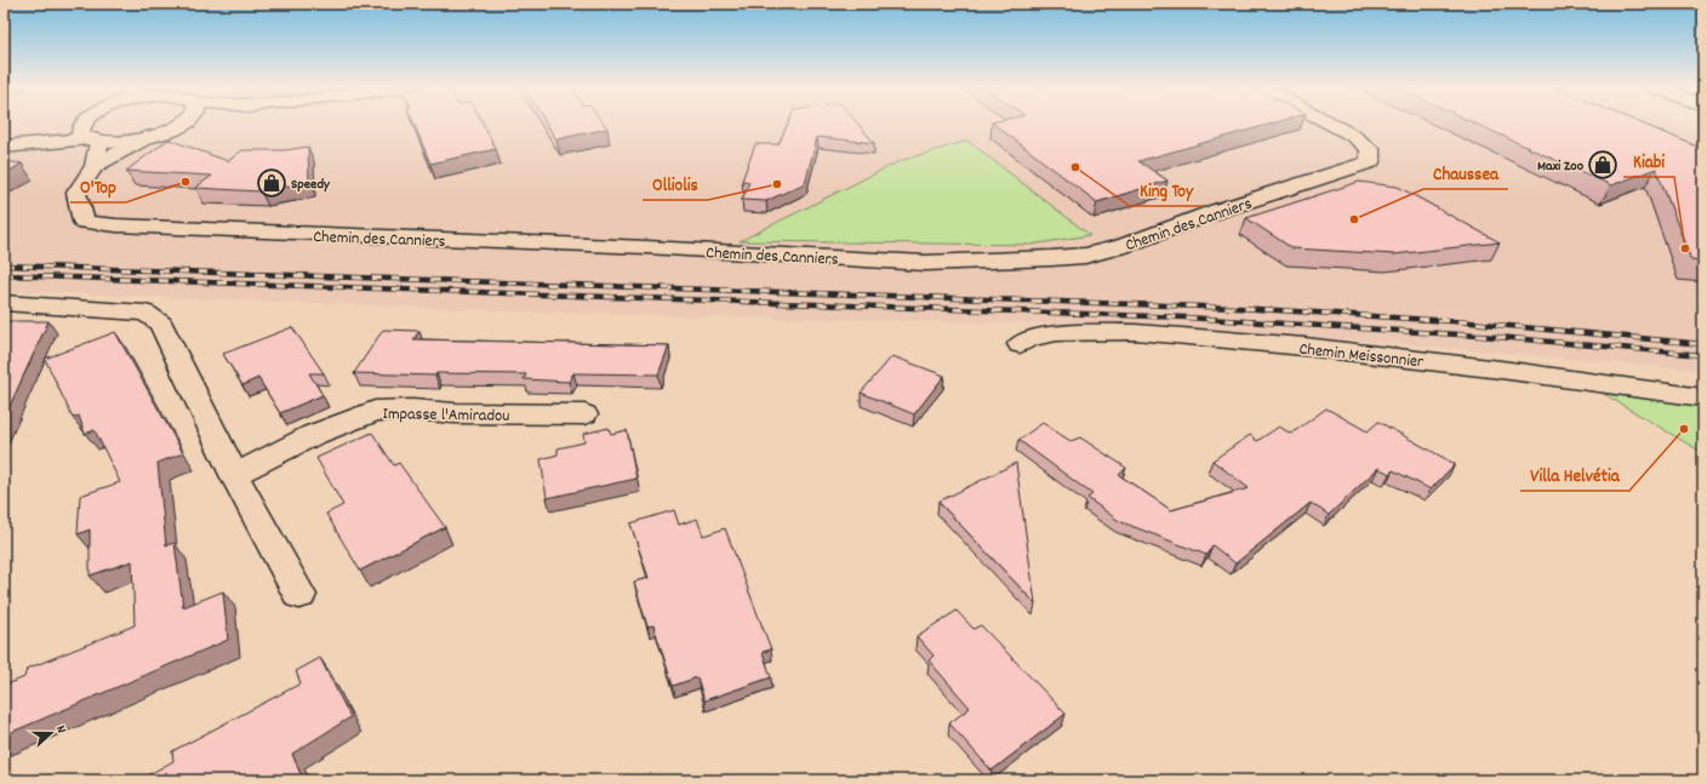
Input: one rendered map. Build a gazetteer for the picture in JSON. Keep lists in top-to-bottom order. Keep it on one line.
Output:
{"streets":{"street":["Chemin des Canniers","Chemin Meissonnier","Impasse l'Amiradou"]},"places":{"shop":["Maxi Zoo","Speedy"],"other":["King Toy","O'Top","Olliolis","Chaussea","Kiabi","Villa Helvétia"]},"north":"right"}
